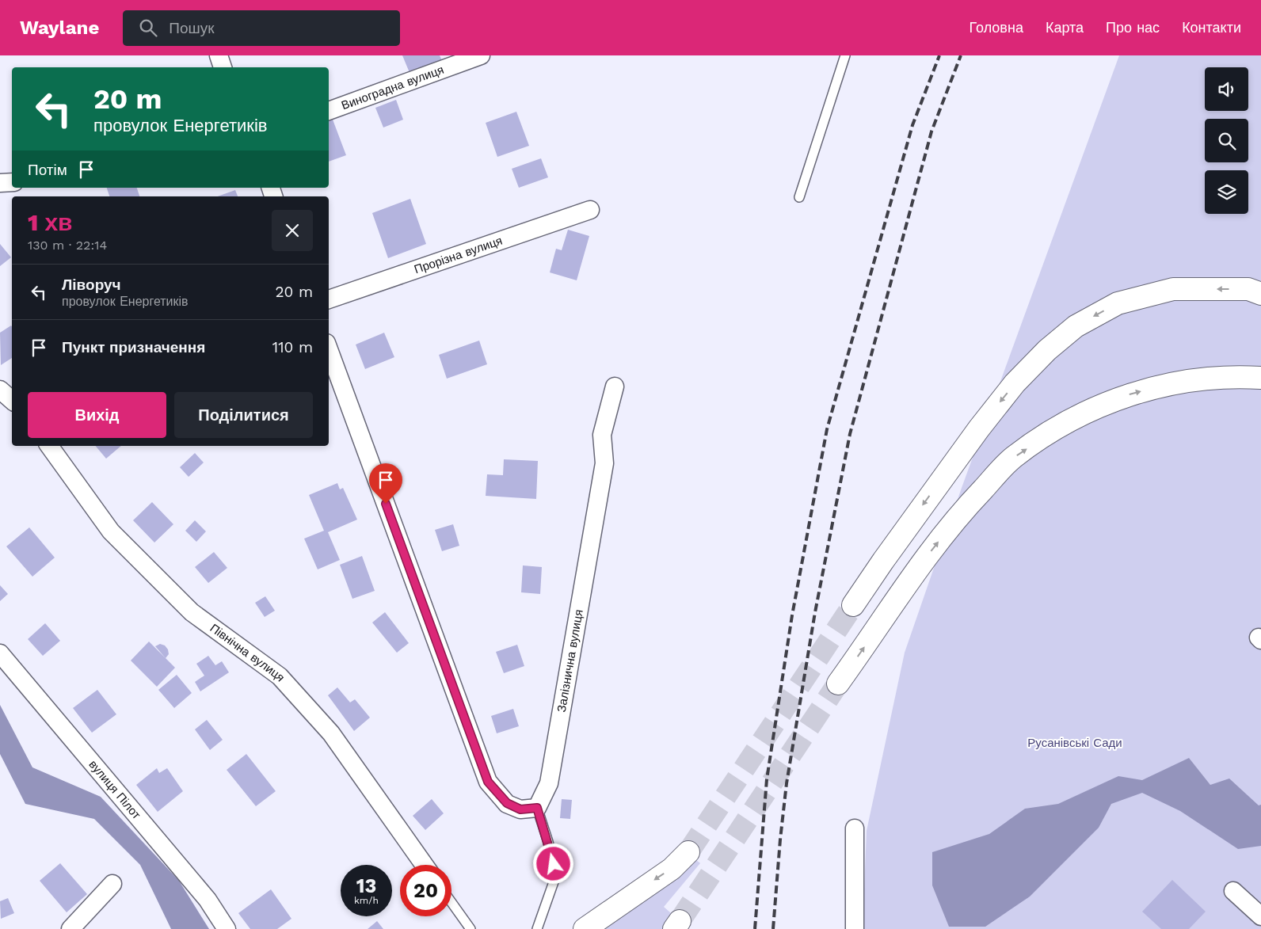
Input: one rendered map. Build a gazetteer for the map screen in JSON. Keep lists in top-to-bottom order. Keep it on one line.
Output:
{"streets":{"street":["Виноградна вулиця","Прорізна вулиця","Північна вулиця","Залізнична вулиця","вулиця Пілот"]},"parks":["Русанівські Сади"],"page":{"header":"Waylane","search":"Пошук","nav":["Головна","Карта","Про нас","Контакти"],"turn":["20 m","провулок Енергетиків"],"then":"Потім","heading":["1 хв","130 m · 22:14"],"list":[{"name":"Ліворуч","note":"провулок Енергетиків","value":"20 m"},{"name":"Пункт призначення","value":"110 m"}],"buttons":["Вихід","Поділитися"],"speed":"13 km/h","limit":"20"}}
